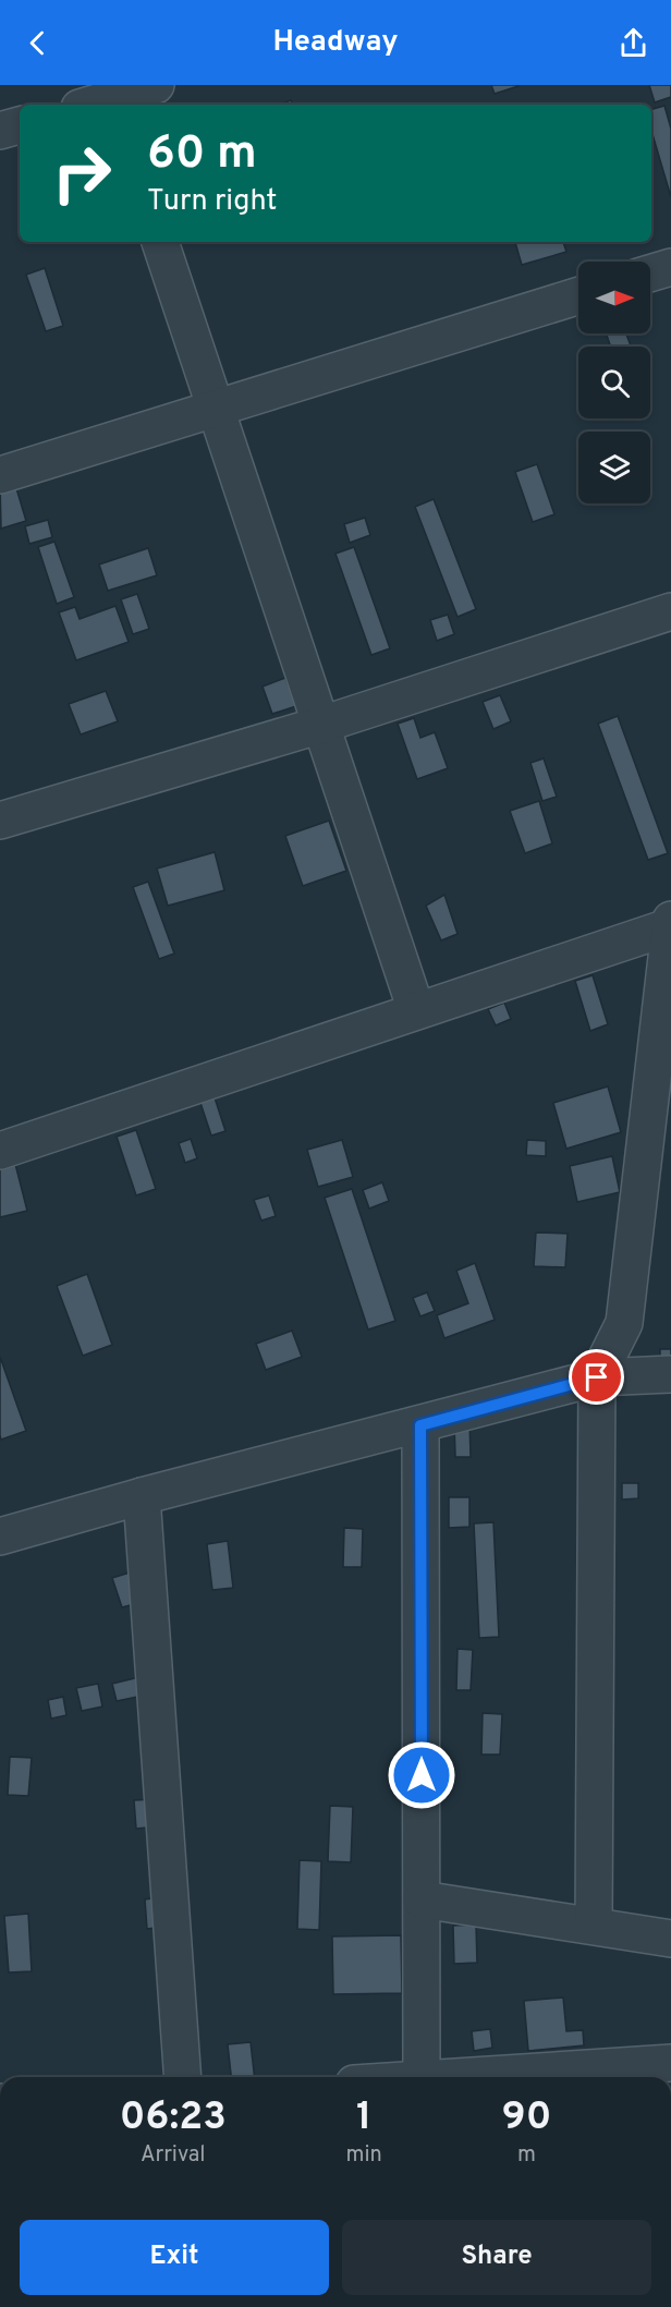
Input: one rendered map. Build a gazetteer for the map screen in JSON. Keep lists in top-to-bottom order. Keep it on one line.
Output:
{"north":"right","page":{"header":"Headway","turn":["60 m","Turn right"],"eta":["06:23","Arrival","1","min","90","m"],"buttons":["Exit","Share"]}}
